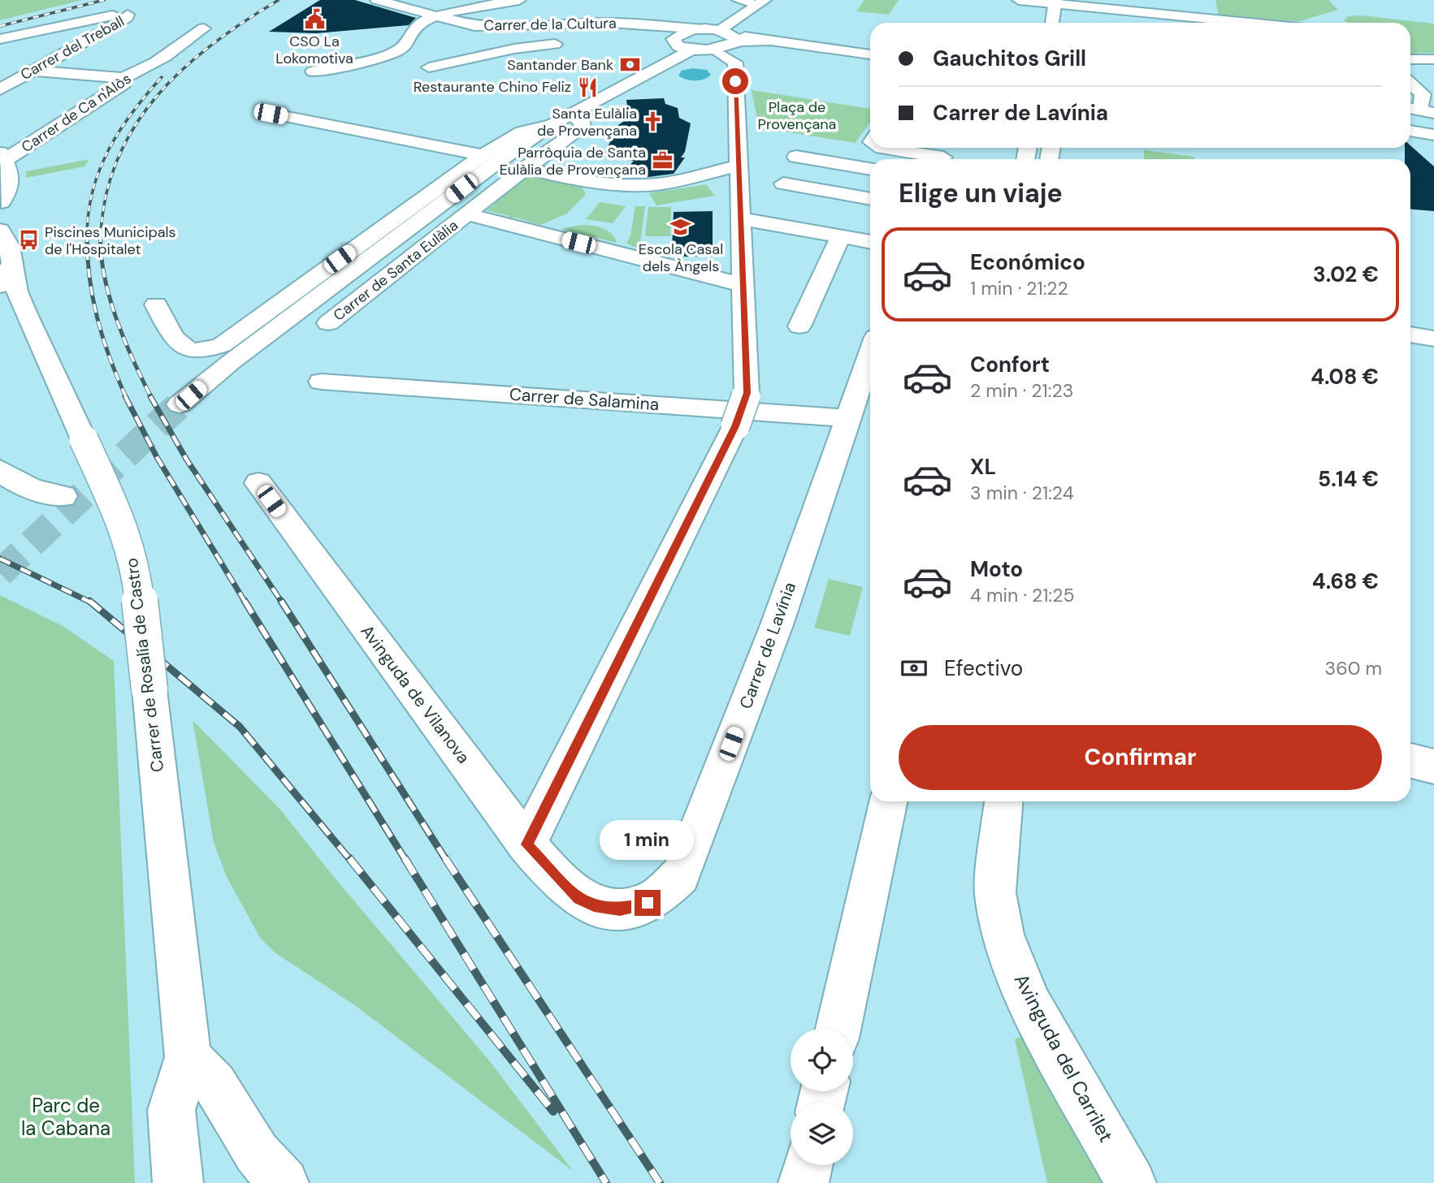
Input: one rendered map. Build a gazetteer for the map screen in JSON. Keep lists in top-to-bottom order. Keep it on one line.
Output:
{"streets":{"street":["Carrer de la Cultura","Carrer del Treball","Carrer de Ca n'Alòs","Carrer de Santa Eulàlia","Carrer de Salamina","Carrer de Lavínia","Carrer de Rosalía de Castro","Avinguda de Vilanova","Avinguda del Carrilet"]},"crossings":[["Carrer de la Cultura","Carrer de Santa Eulàlia"],["Carrer de Ca n'Alòs","Carrer de Rosalía de Castro"],["Carrer de Salamina","Carrer de Lavínia"],["Carrer de Lavínia","Avinguda de Vilanova"]],"parks":["Plaça de Provençana","Parc de la Cabana"],"places":{"public building":["CSO La Lokomotiva"],"bank":["Santander Bank"],"restaurant":["Restaurante Chino Feliz"],"church":["Santa Eulàlia de Provençana"],"office":["Parròquia de Santa Eulàlia de Provençana"],"school or university":["Escola Casal dels Àngels"],"bus stop":["Piscines Municipals de l'Hospitalet"]},"page":{"banner":["Gauchitos Grill","Carrer de Lavínia"],"heading":"Elige un viaje","list":[{"name":"Económico","note":"1 min · 21:22","value":"3.02 €"},{"name":"Confort","note":"2 min · 21:23","value":"4.08 €"},{"name":"XL","note":"3 min · 21:24","value":"5.14 €"},{"name":"Moto","note":"4 min · 21:25","value":"4.68 €"}],"pay":["Efectivo","360 m"],"buttons":"Confirmar","bubble":"1 min"}}
